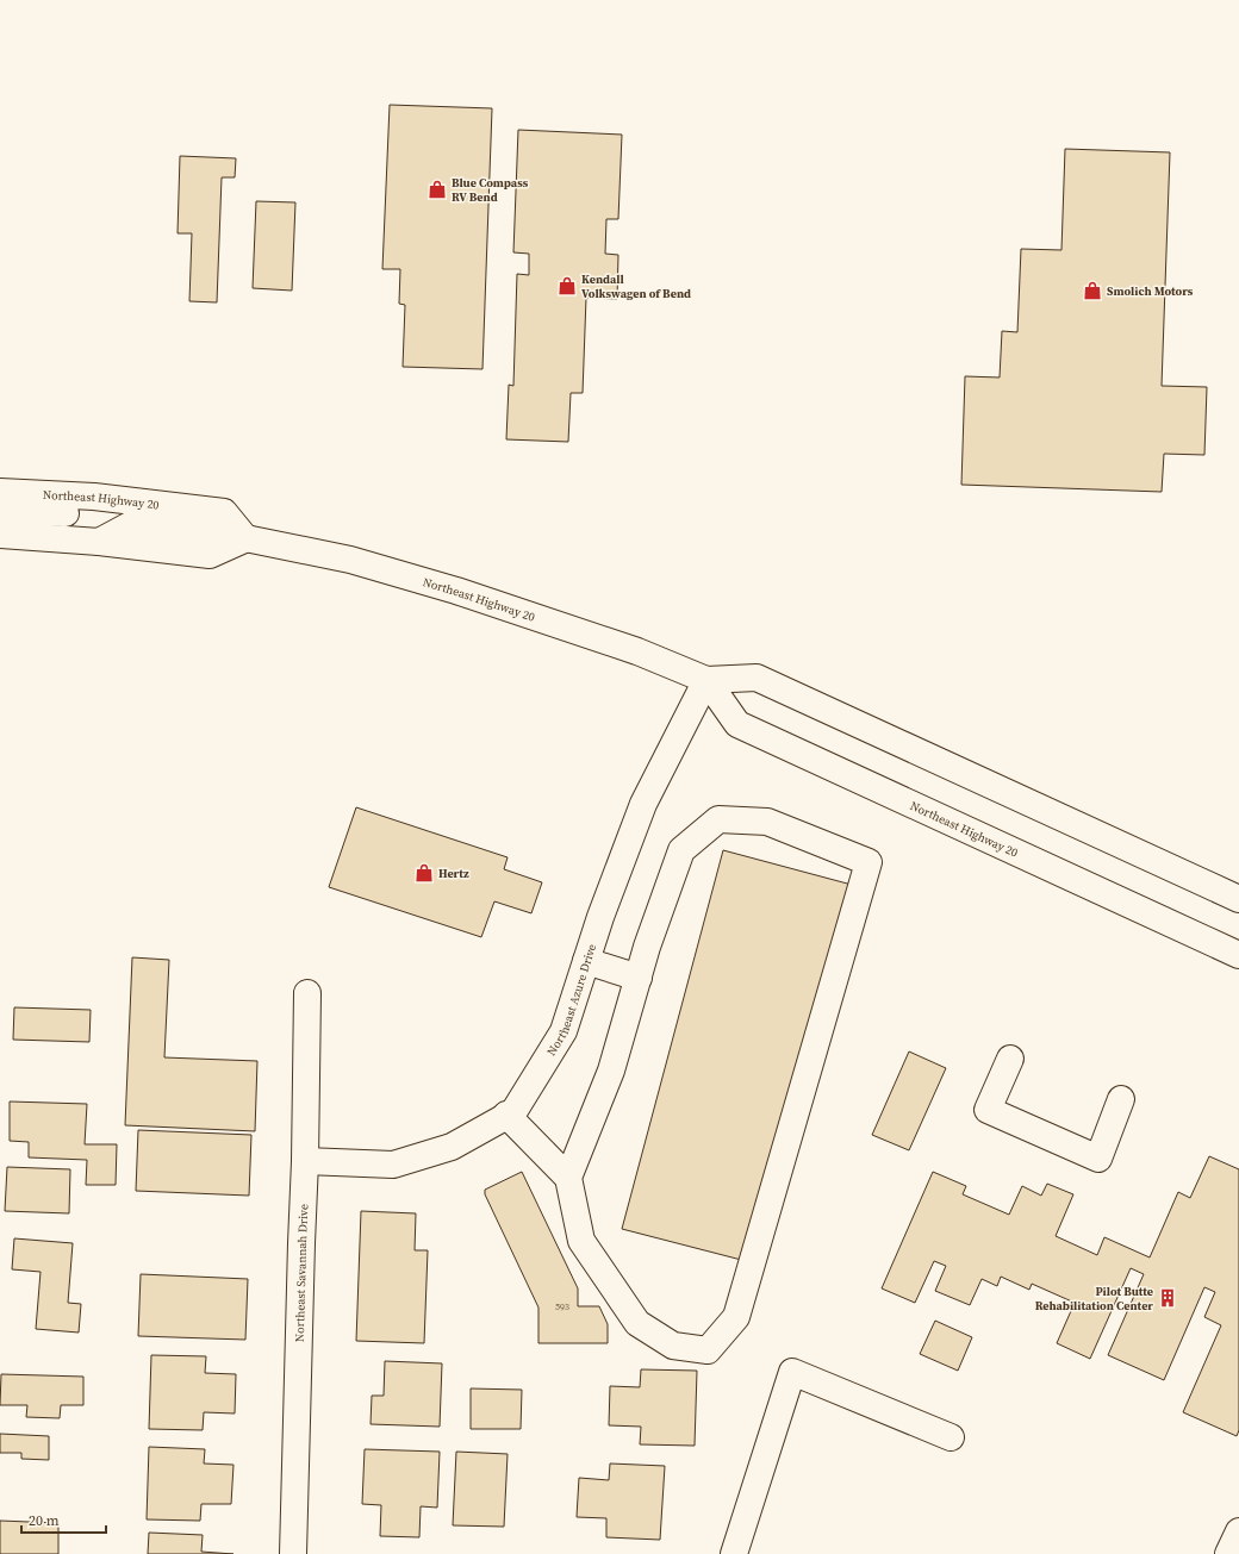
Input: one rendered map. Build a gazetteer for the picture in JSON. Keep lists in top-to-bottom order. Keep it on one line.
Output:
{"streets":{"main road":["Northeast Highway 20","Northeast Azure Drive","Northeast Savannah Drive"]},"crossings":[["Northeast Highway 20","Northeast Azure Drive"],["Northeast Azure Drive","Northeast Savannah Drive"]],"places":{"shop":["Blue Compass RV Bend","Kendall Volkswagen of Bend","Smolich Motors","Hertz"],"building":["Pilot Butte Rehabilitation Center"]},"house_numbers":["593"],"scale_bar":"20 m"}
